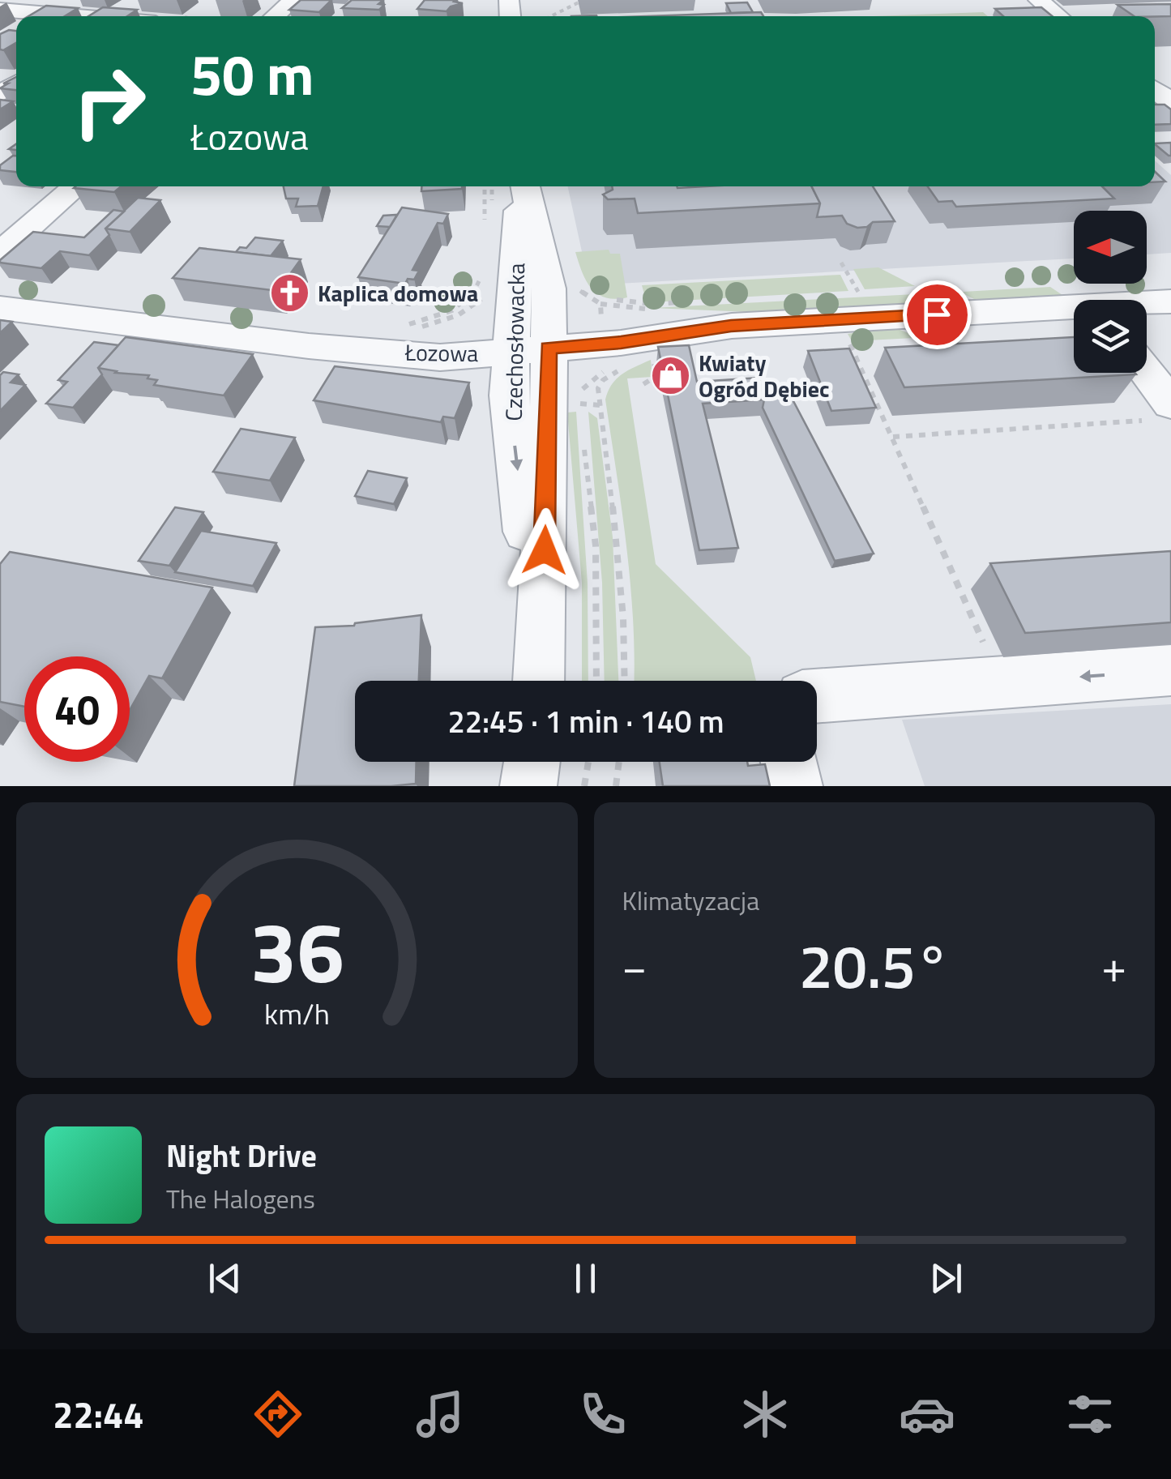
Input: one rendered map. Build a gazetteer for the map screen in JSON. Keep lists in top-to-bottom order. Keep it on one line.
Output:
{"streets":{"street":["Czechosłowacka","Łozowa"]},"crossings":[["Czechosłowacka","Łozowa"]],"places":{"church":["Kaplica domowa"],"shop":["Kwiaty Ogród Dębiec"]},"north":"left","page":{"turn":["50 m","Łozowa"],"limit":"40","trip":"22:45 · 1 min · 140 m","tile":"Klimatyzacja","heat":["−","20.5°","+"],"song":["Night Drive","The Halogens"],"tabs":"22:44","gauge":["36","km/h"]}}
